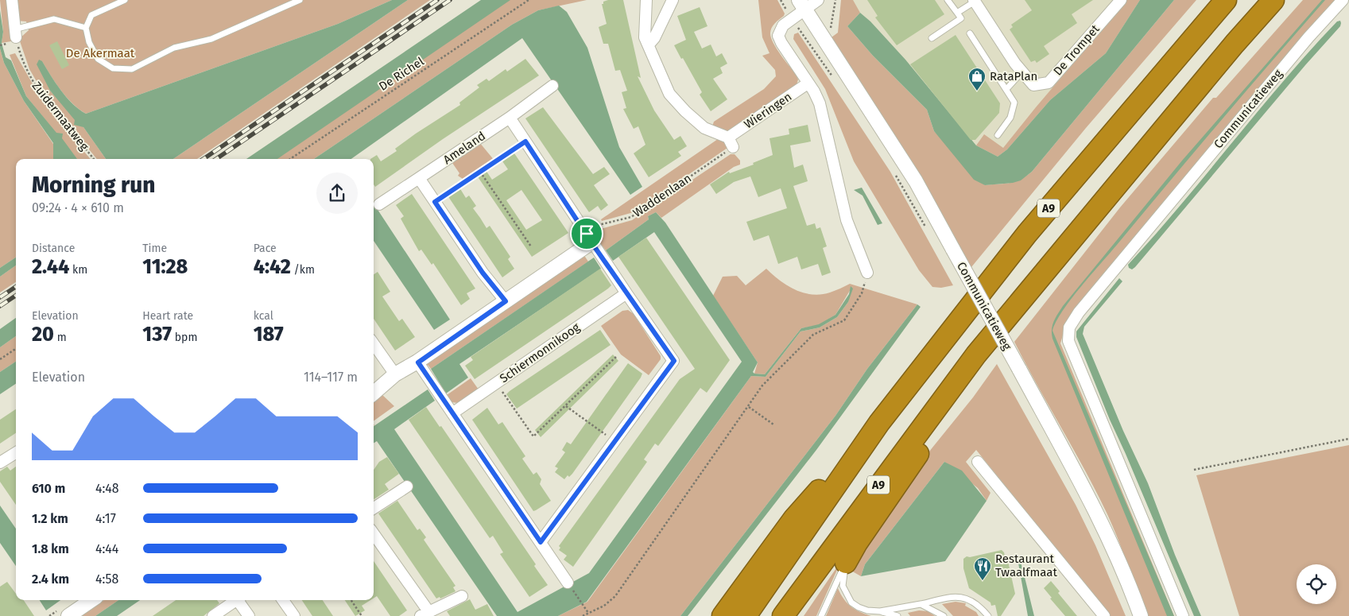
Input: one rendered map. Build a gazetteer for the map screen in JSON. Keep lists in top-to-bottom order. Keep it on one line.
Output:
{"streets":{"highway":["A9"],"street":["De Trompet","Communicatieweg","Wieringen","Ameland","Schiermonnikoog"],"path":["De Richel","Zuidermaatweg","Waddenlaan"]},"crossings":[["Wieringen","Waddenlaan"]],"parks":["De Akermaat"],"places":{"shop":["RataPlan"],"restaurant":["Restaurant Twaalfmaat"]},"page":{"heading":["Morning run","09:24 · 4 × 610 m"],"stats":[["Distance","2.44 km"],["Time","11:28"],["Pace","4:42 /km"],["Elevation","20 m"],["Heart rate","137 bpm"],["kcal","187"]],"chart":["Elevation","114–117 m"],"list":[{"name":"610 m","note":"4:48"},{"name":"1.2 km","note":"4:17"},{"name":"1.8 km","note":"4:44"},{"name":"2.4 km","note":"4:58"}]}}
